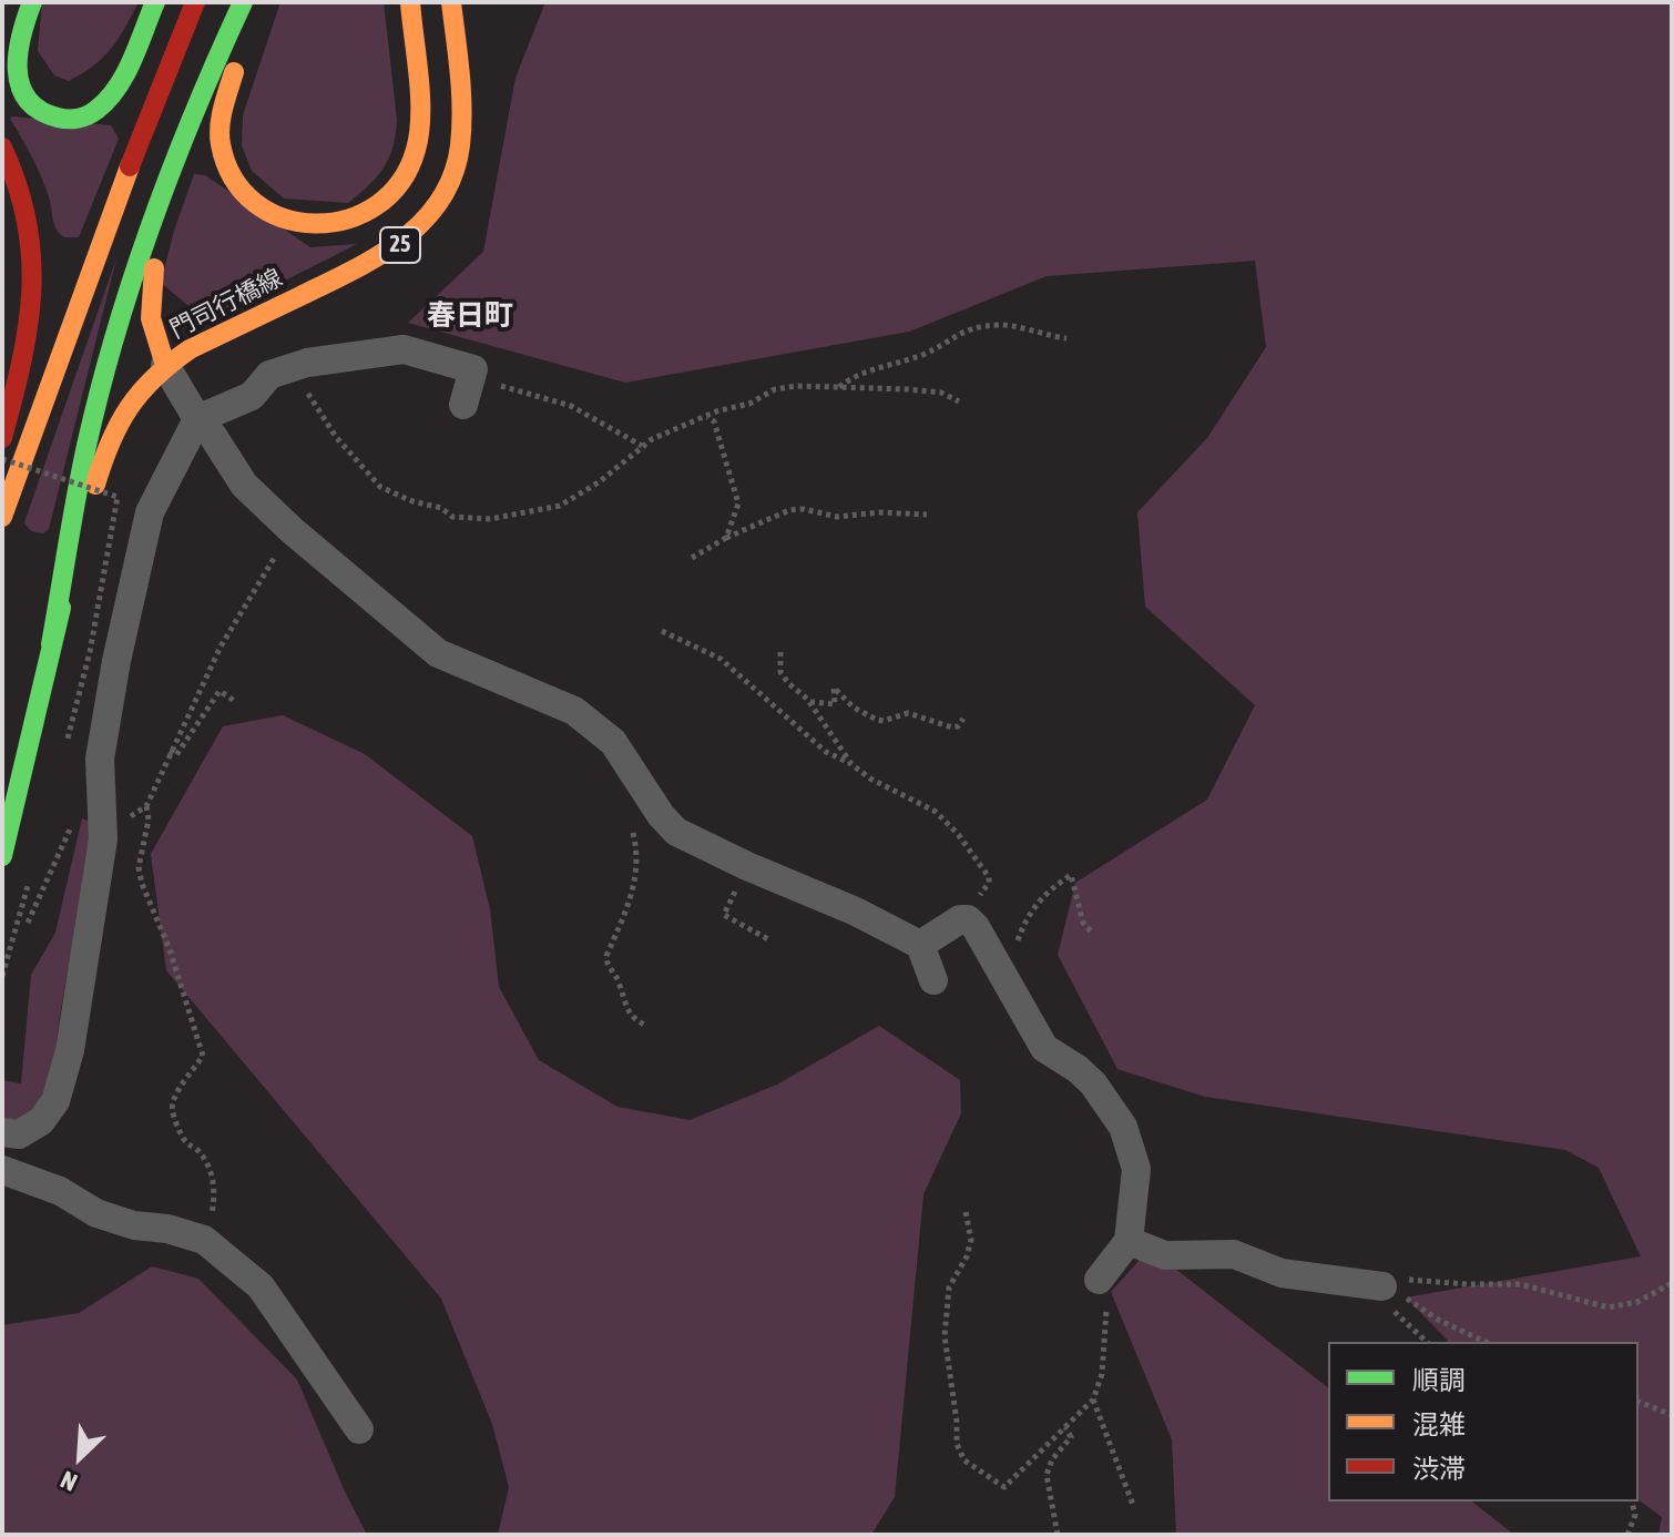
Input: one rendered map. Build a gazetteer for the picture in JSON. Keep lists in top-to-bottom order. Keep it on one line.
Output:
{"streets":{"main road":["25","門司行橋線"]},"districts":["春日町"],"legend":["順調","混雑","渋滞"],"north":"bottom left"}
